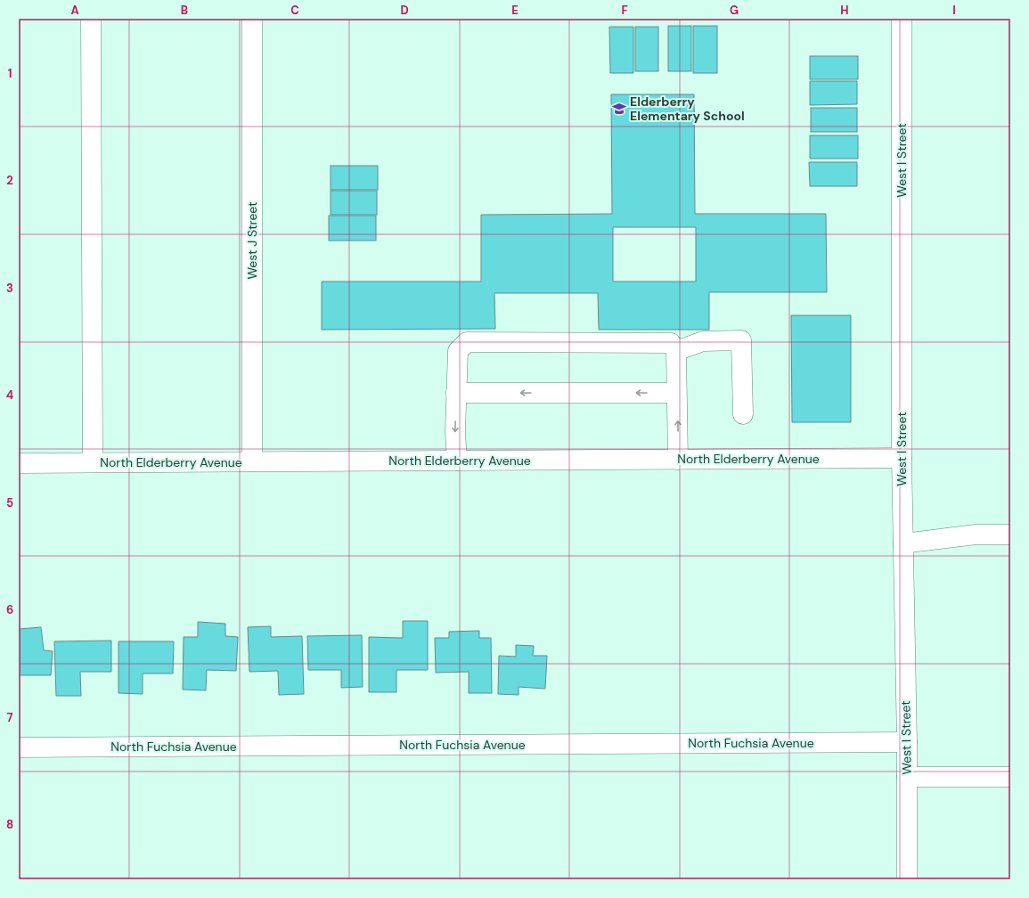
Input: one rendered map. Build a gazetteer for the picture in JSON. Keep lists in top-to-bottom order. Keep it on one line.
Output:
{"streets":{"street":["West I Street","West J Street","North Elderberry Avenue","North Fuchsia Avenue"]},"crossings":[["West I Street","North Elderberry Avenue"],["West I Street","North Fuchsia Avenue"],["West J Street","North Elderberry Avenue"]],"places":{"school or university":["Elderberry Elementary School"]},"grid":{"columns":["A","B","C","D","E","F","G","H","I"],"rows":["1","2","3","4","5","6","7","8"]}}
